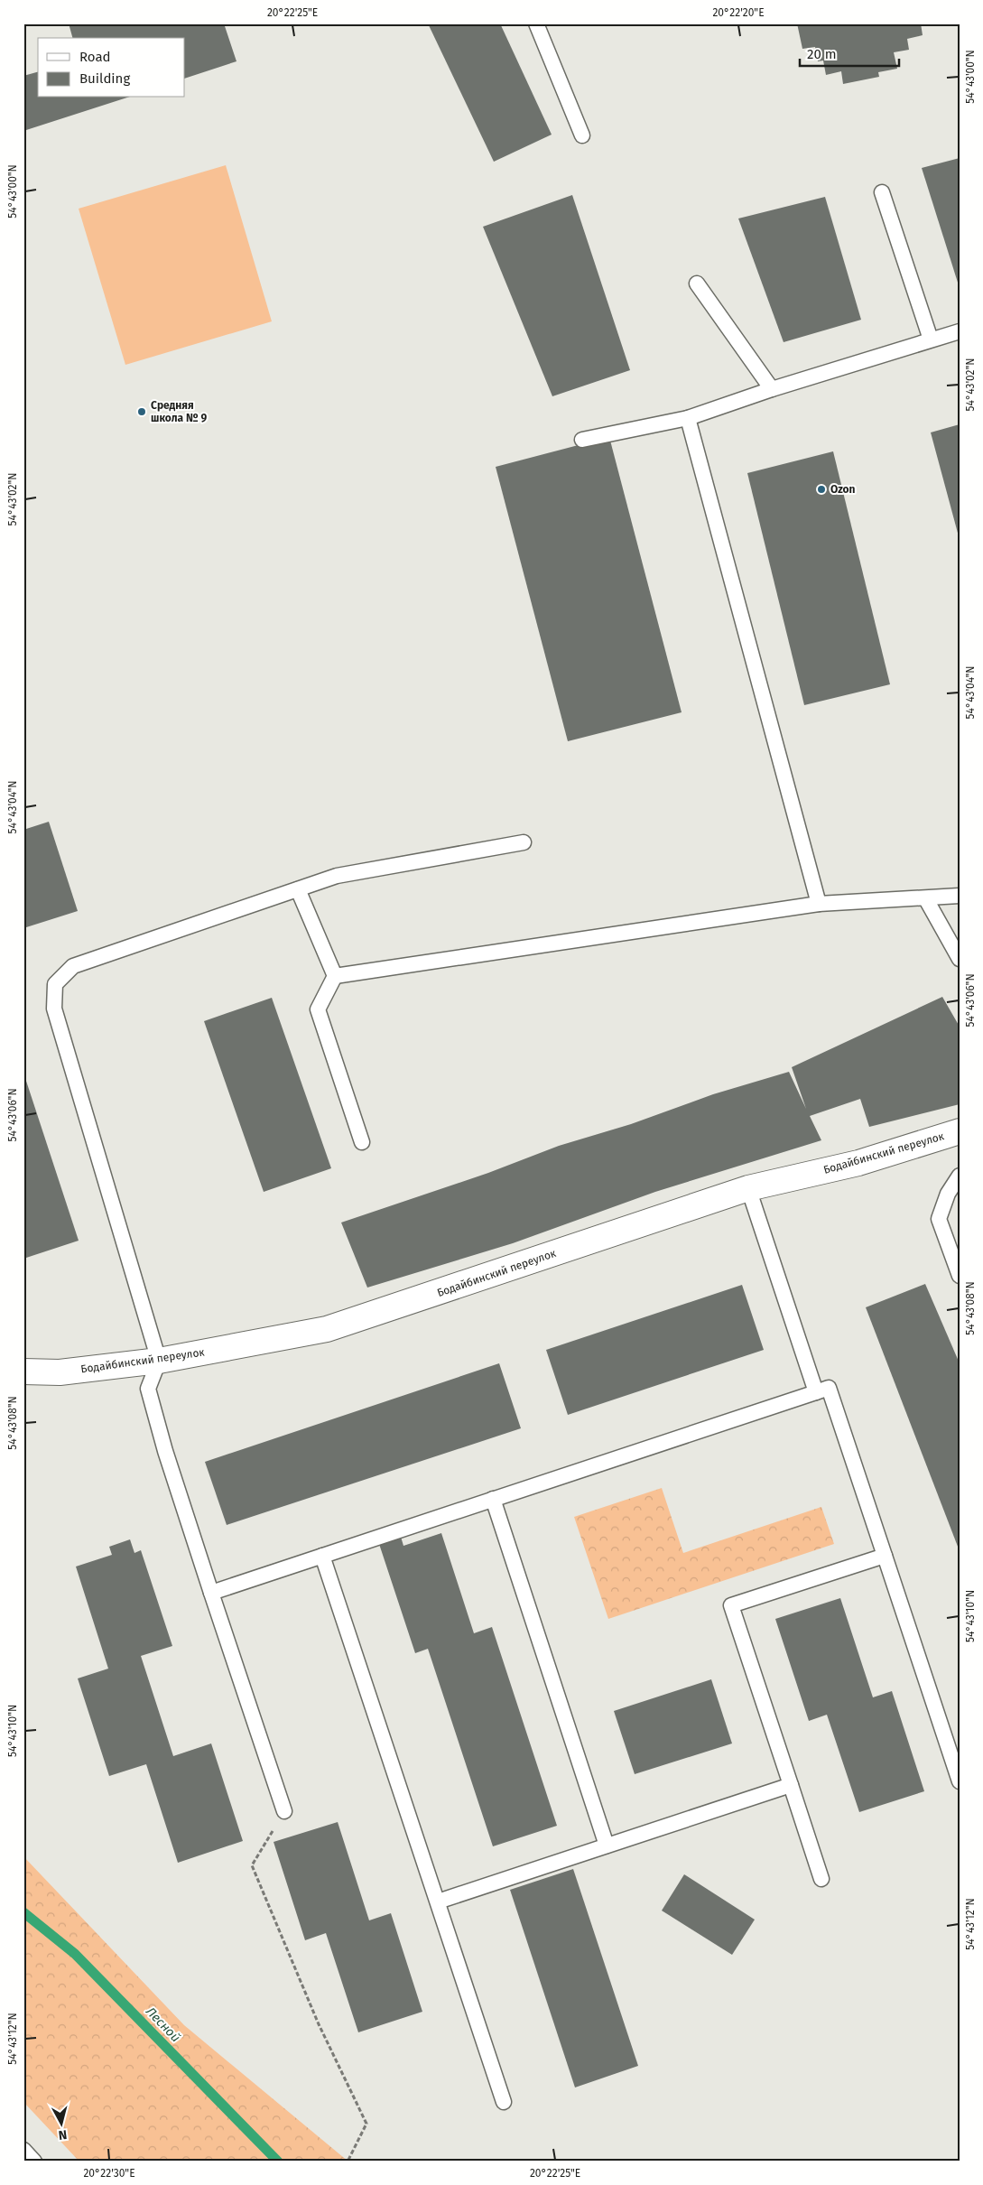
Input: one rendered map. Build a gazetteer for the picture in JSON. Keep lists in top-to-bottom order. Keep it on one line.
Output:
{"streets":{"street":["Бодайбинский переулок"]},"water":["Лесной"],"places":["Средняя школа № 9","Ozon"],"legend":["Road","Building"],"scale_bar":"20 m","north":"bottom","coordinates":["20°22'25\"E","20°22'20\"E","54°43'00\"N","54°43'02\"N","54°43'04\"N","54°43'06\"N","54°43'08\"N","54°43'10\"N","54°43'12\"N","20°22'30\"E"]}
